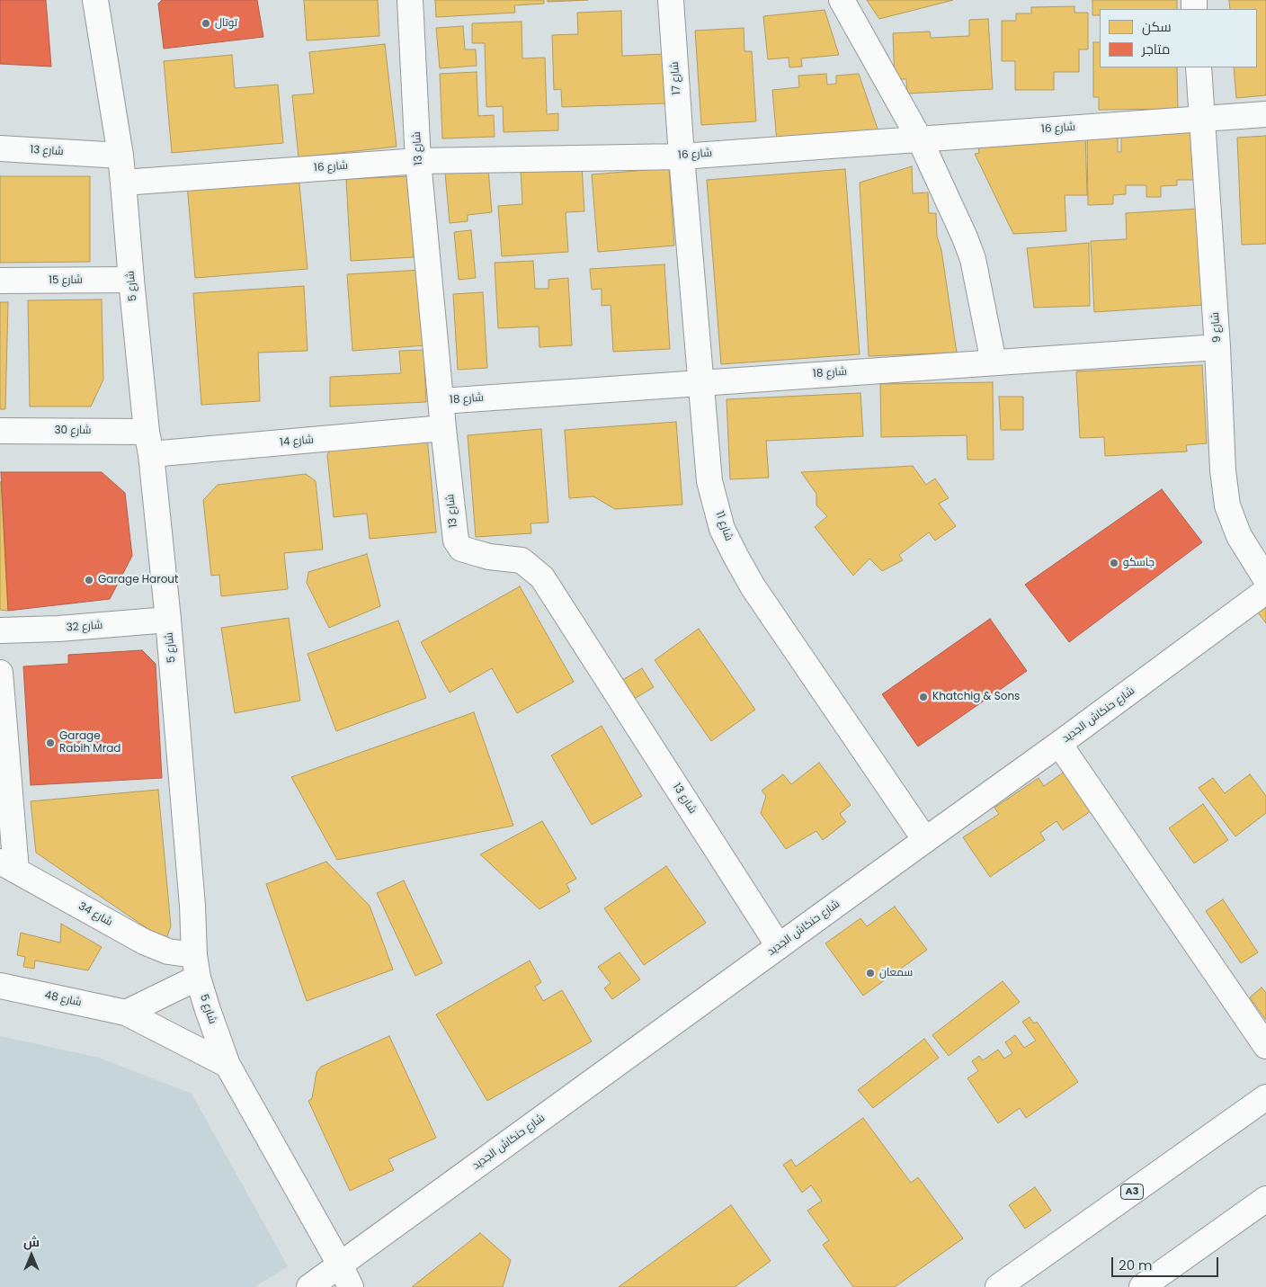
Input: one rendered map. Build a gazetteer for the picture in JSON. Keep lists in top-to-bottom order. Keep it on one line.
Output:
{"streets":{"main road":["شارع 17","شارع 16","شارع 13","شارع 15","شارع 5","شارع 9","شارع 18","شارع 30","شارع 14","شارع 11","شارع 32","شارع حنكاش الجديد","شارع 34","شارع 48","A3"]},"crossings":[["شارع 17","شارع 16"],["شارع 17","شارع 11"],["شارع 16","شارع 13"],["شارع 16","شارع 5"],["شارع 16","شارع 9"],["شارع 16","شارع 11"],["شارع 13","شارع 5"],["شارع 13","شارع 18"],["شارع 13","شارع 14"],["شارع 13","شارع حنكاش الجديد"],["شارع 15","شارع 5"],["شارع 5","شارع 30"],["شارع 5","شارع 14"],["شارع 5","شارع 32"],["شارع 5","شارع حنكاش الجديد"],["شارع 5","شارع 34"],["شارع 5","شارع 48"],["شارع 9","شارع 18"],["شارع 18","شارع 11"],["شارع 30","شارع 14"],["شارع 11","شارع حنكاش الجديد"]],"places":["توتال","جاسكو","Garage Harout","Khatchig & Sons","Garage Rabih Mrad","سمعان"],"legend":["سكن","متاجر"],"scale_bar":"20 m","north":"top"}
